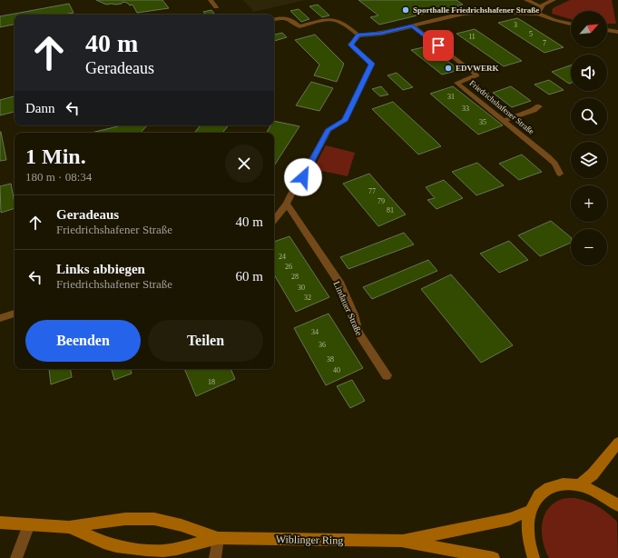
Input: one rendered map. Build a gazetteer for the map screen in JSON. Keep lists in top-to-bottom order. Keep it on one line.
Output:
{"streets":{"street":["Friedrichshafener Straße","Lindauer Straße","Wiblinger Ring"]},"places":["Sporthalle Friedrichshafener Straße","EDVWERK"],"house_numbers":["3","5","11","7","31","33","35","77","79","81","24","26","28","30","32","34","36","38","40","18"],"north":"top right","page":{"map_buttons":["+","−"],"turn":["40 m","Geradeaus"],"then":"Dann","heading":["1 Min.","180 m · 08:34"],"list":[{"name":"Geradeaus","note":"Friedrichshafener Straße","value":"40 m"},{"name":"Links abbiegen","note":"Friedrichshafener Straße","value":"60 m"}],"buttons":["Beenden","Teilen"]}}
